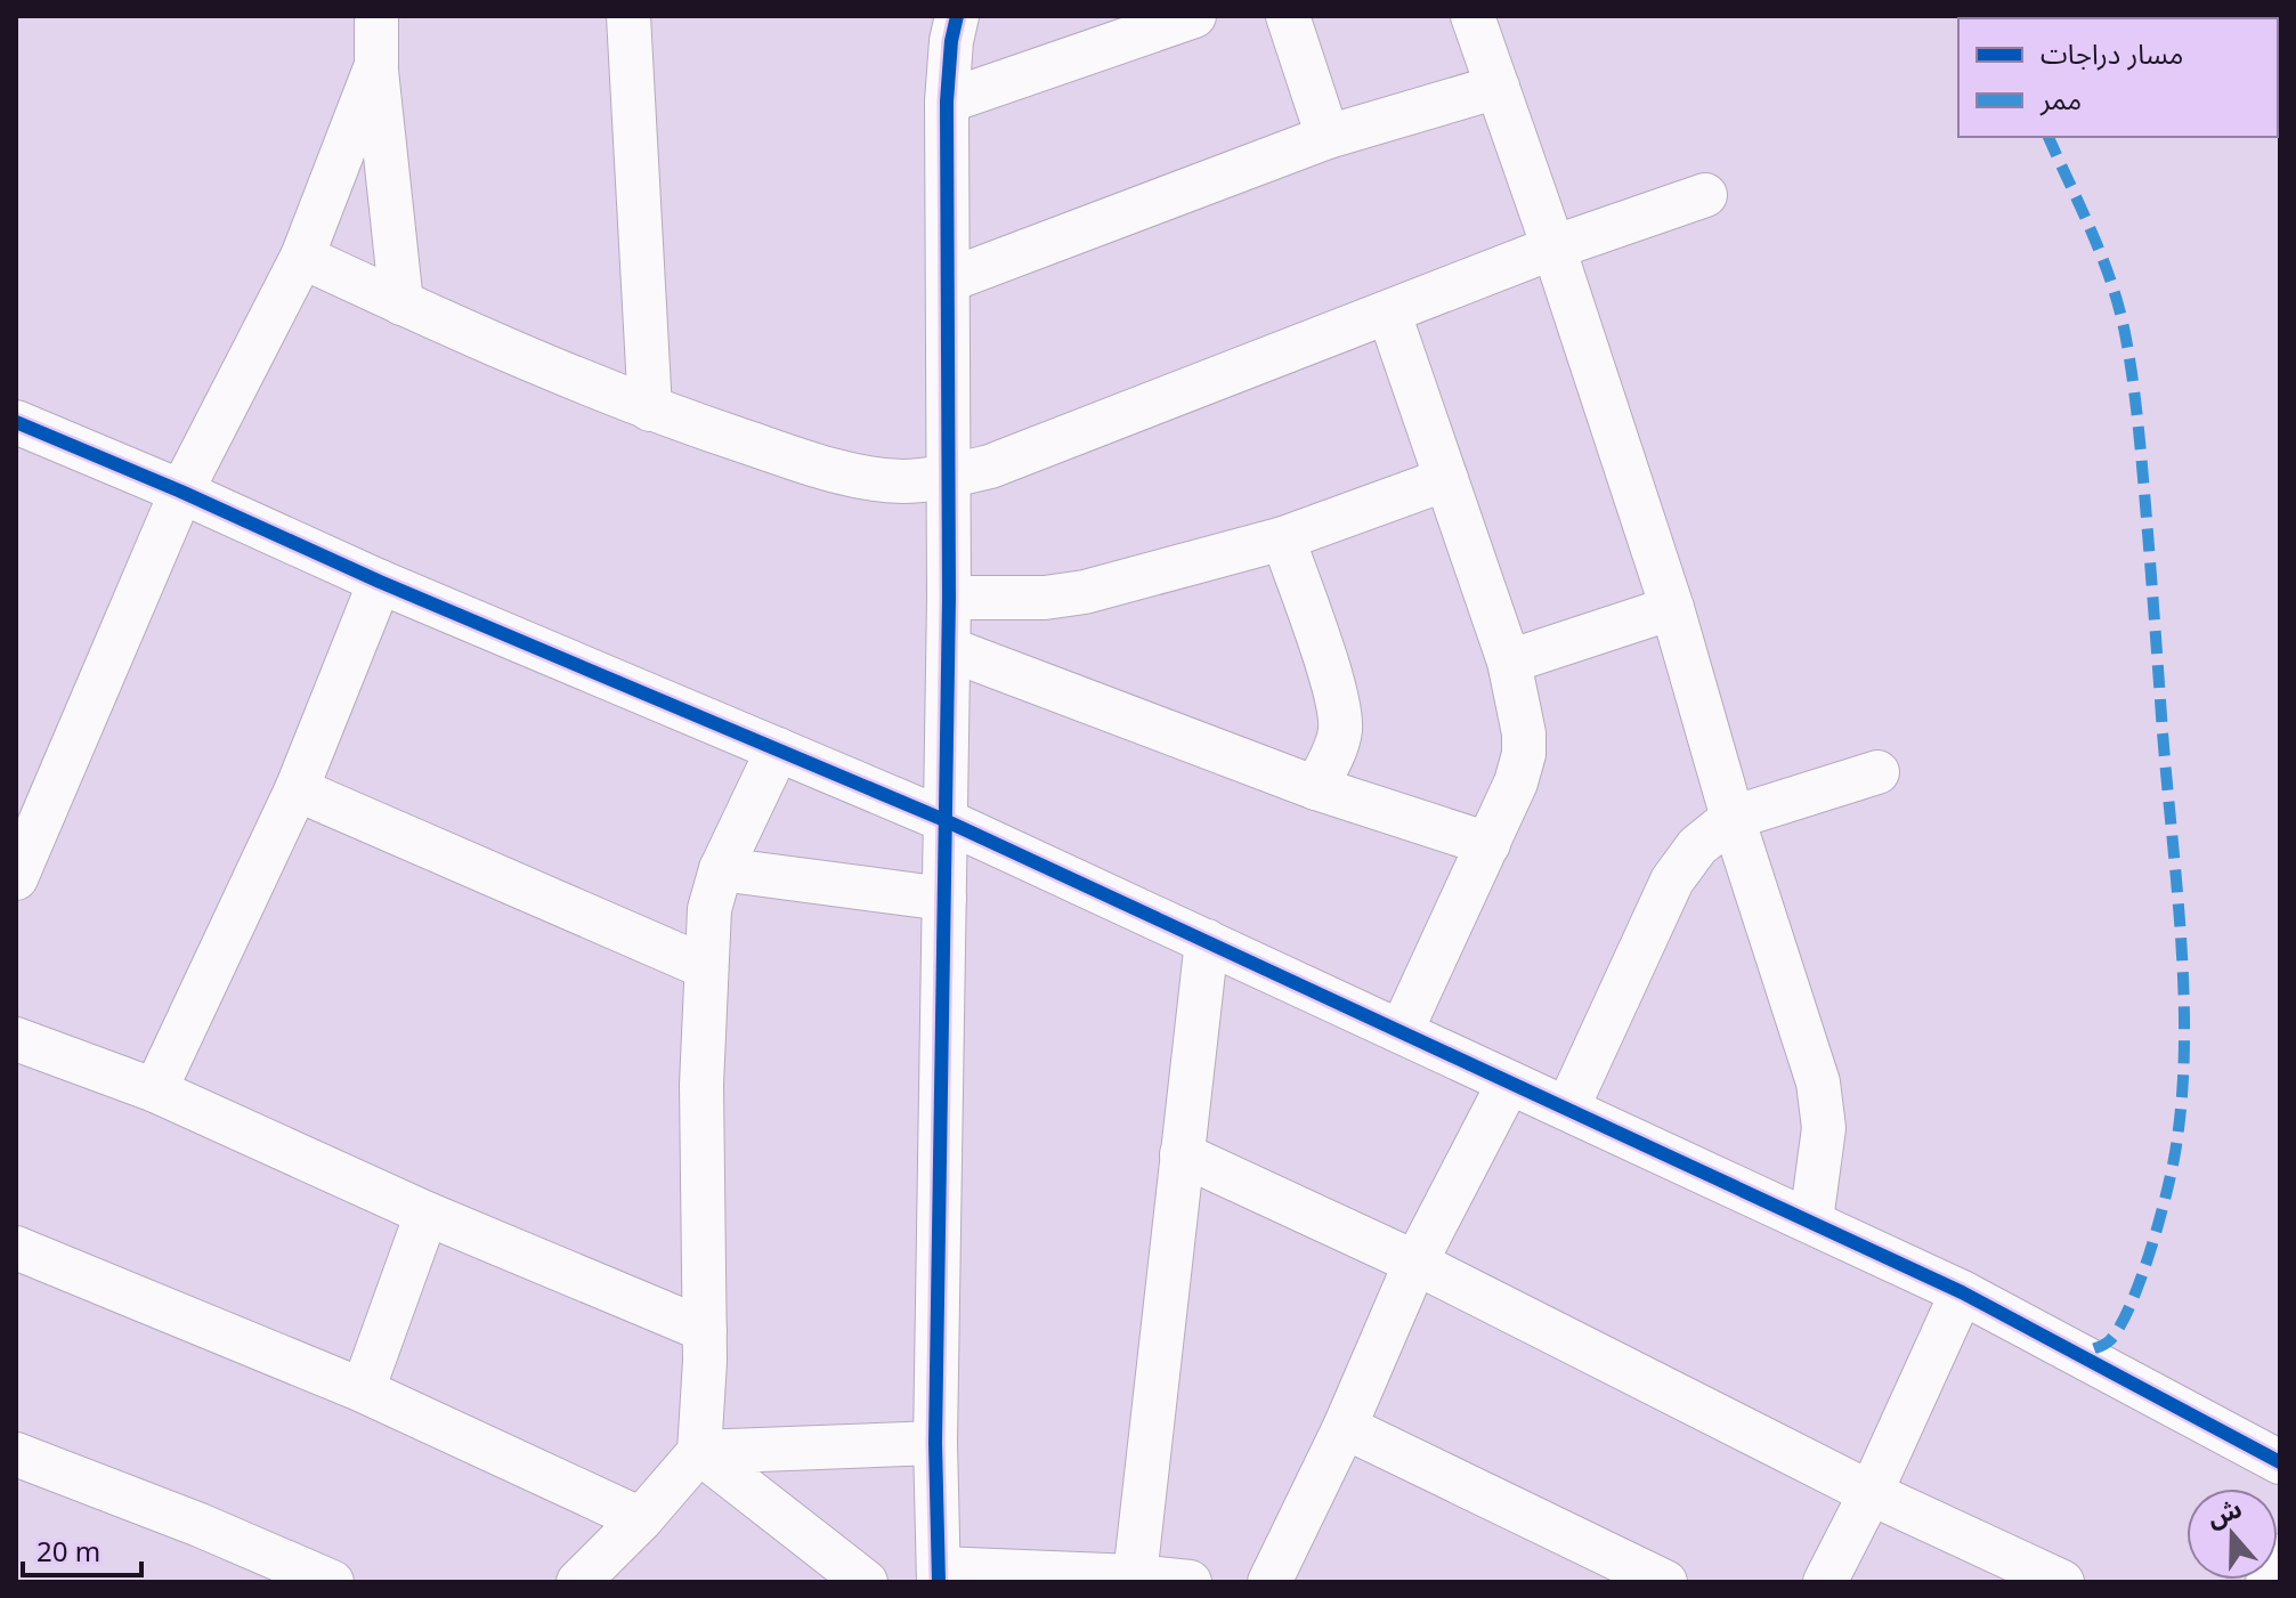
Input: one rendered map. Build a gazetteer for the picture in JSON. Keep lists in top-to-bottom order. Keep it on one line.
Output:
{"legend":["مسار دراجات","ممر"],"scale_bar":"20 m","north":"top"}
